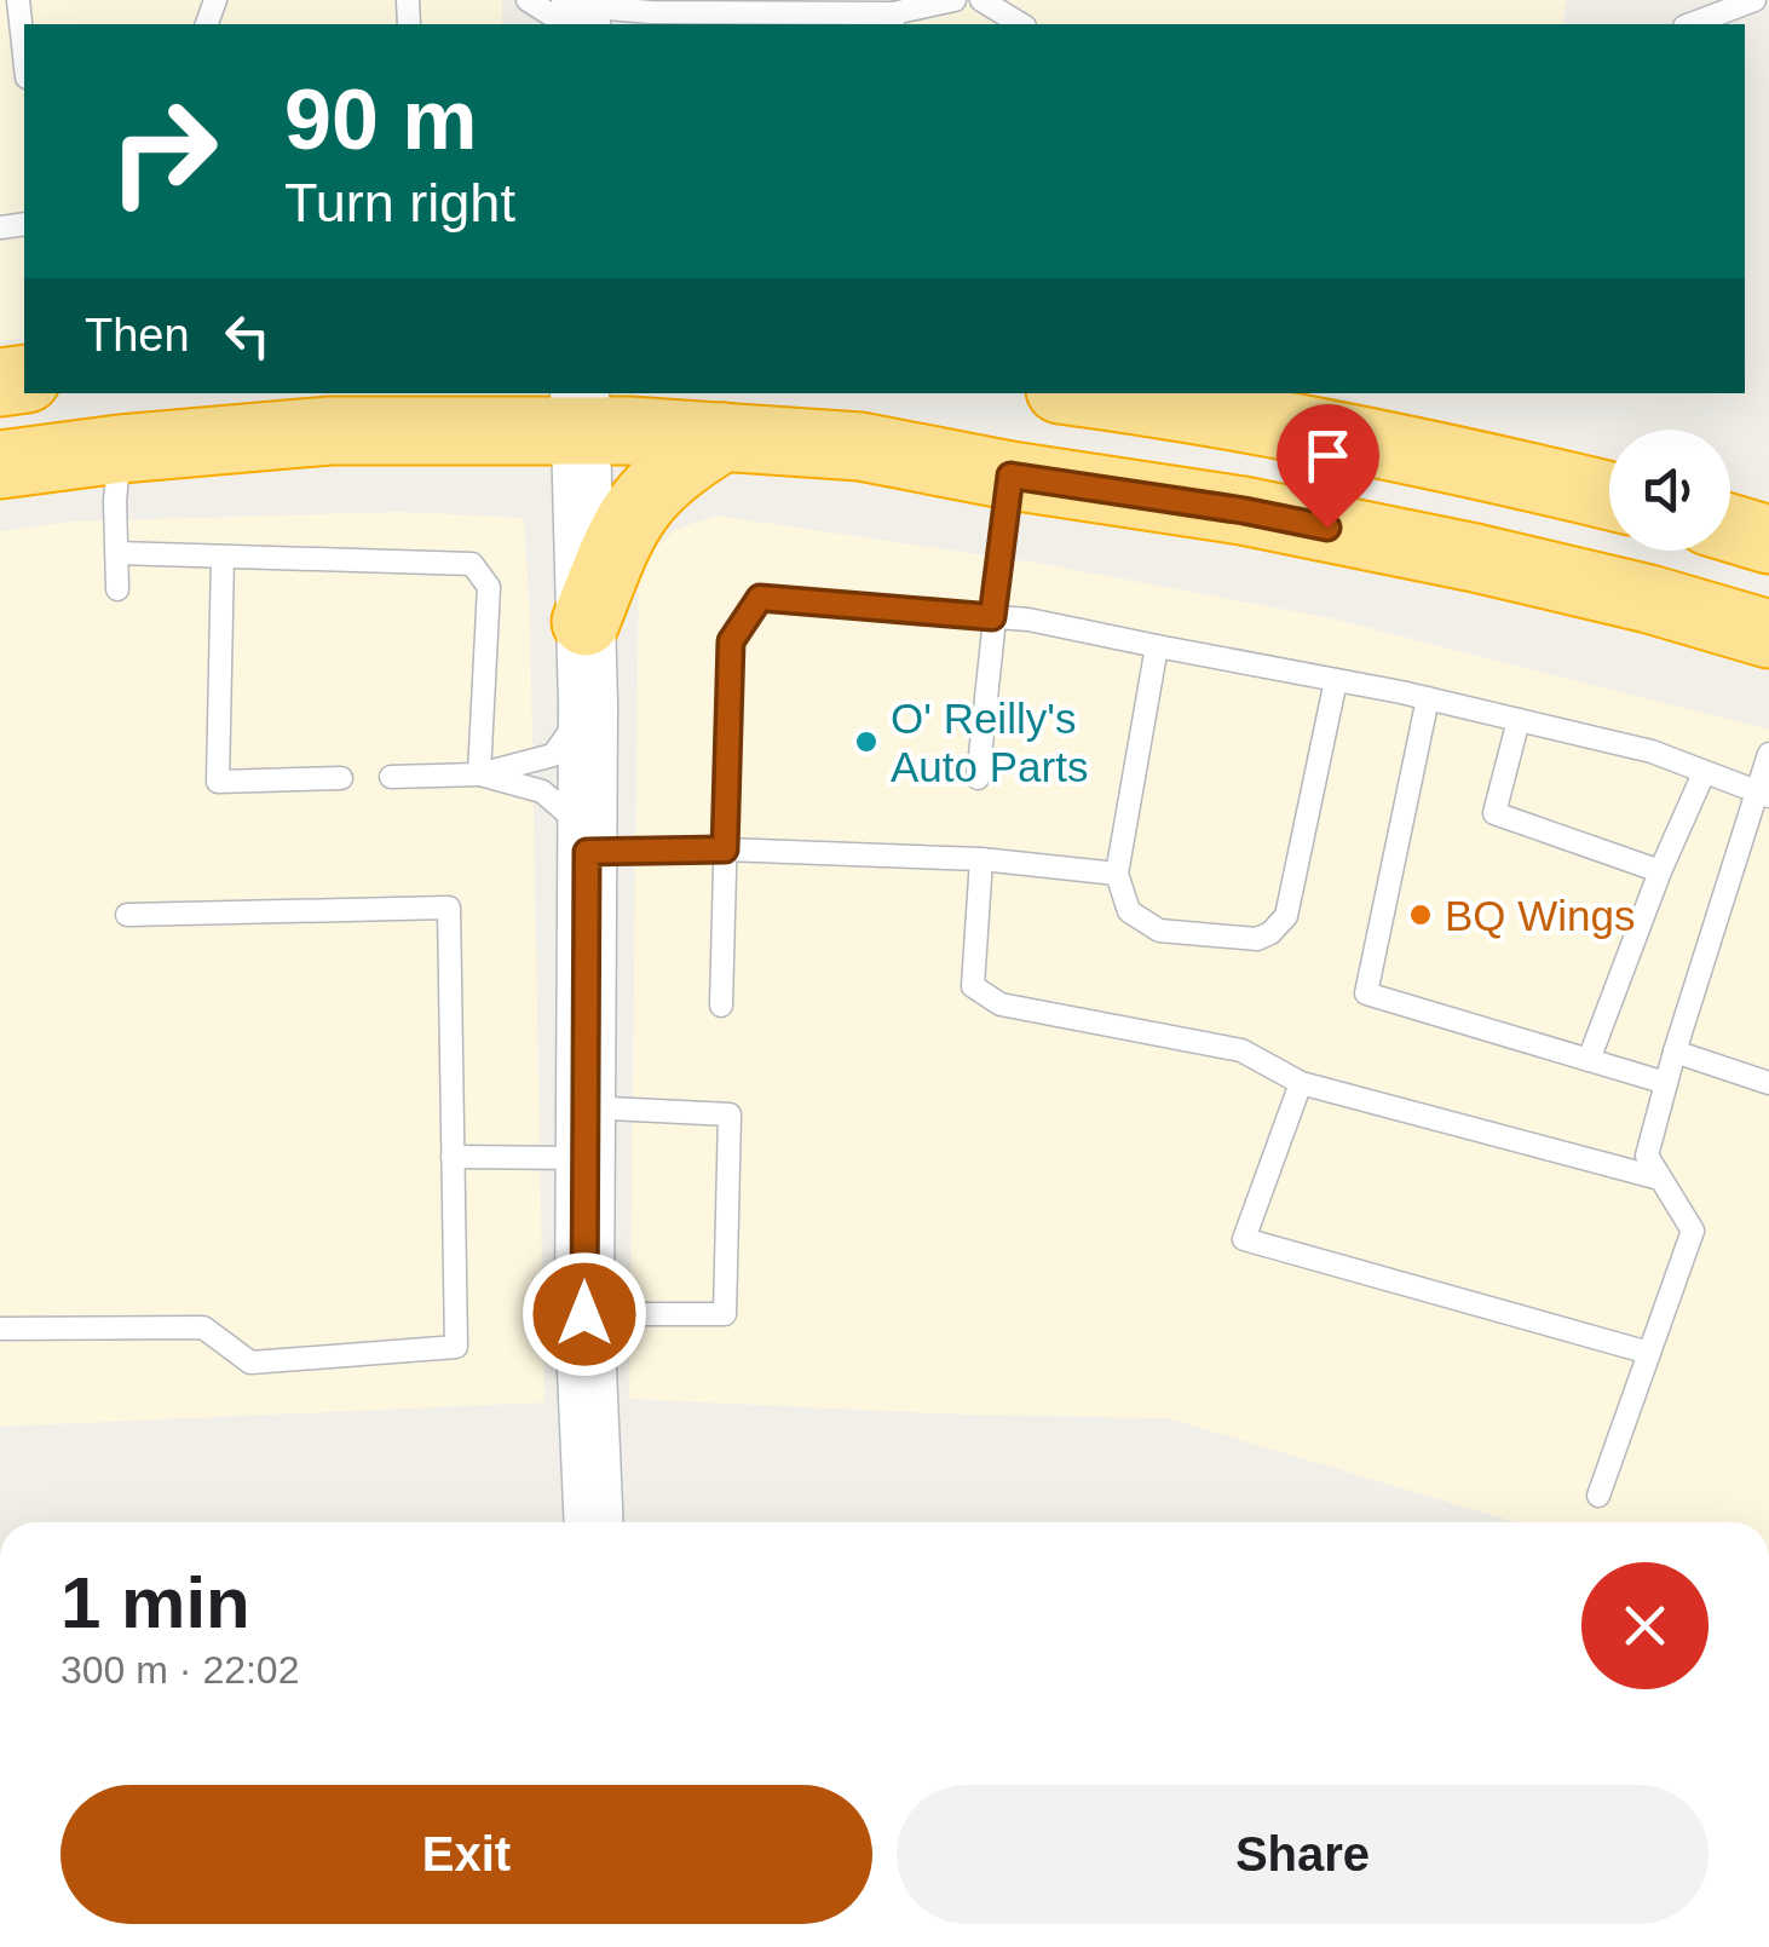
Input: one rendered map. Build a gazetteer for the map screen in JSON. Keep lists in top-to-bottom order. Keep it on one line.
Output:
{"places":["O' Reilly's Auto Parts","BQ Wings"],"page":{"turn":["90 m","Turn right"],"then":"Then","heading":["1 min","300 m · 22:02"],"buttons":["Exit","Share"]}}
